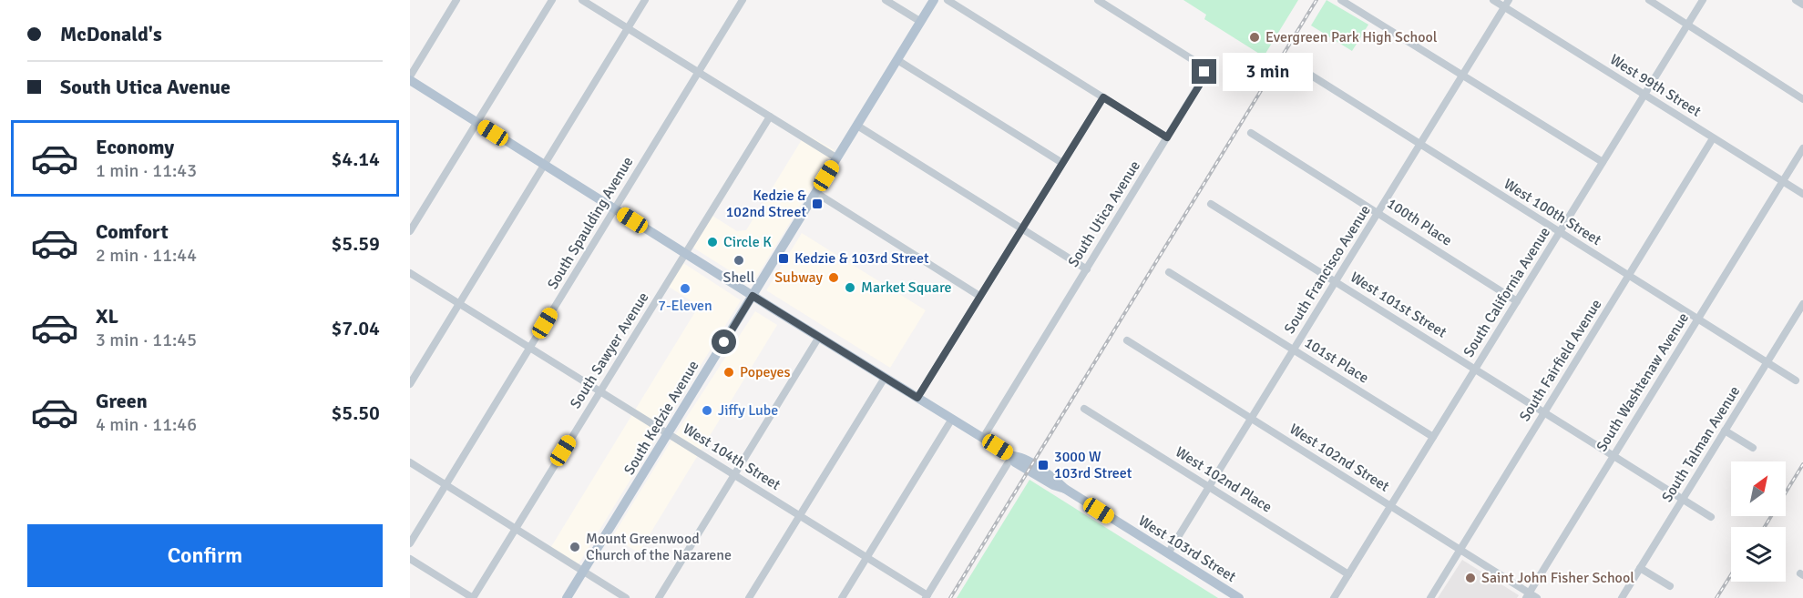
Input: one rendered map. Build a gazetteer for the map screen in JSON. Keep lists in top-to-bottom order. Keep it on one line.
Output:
{"streets":{"main road":["South Kedzie Avenue","West 103rd Street"],"street":["West 99th Street","West 100th Street","South Utica Avenue","100th Place","South Spaulding Avenue","South Francisco Avenue","South California Avenue","West 101st Street","South Sawyer Avenue","101st Place","South Fairfield Avenue","South Washtenaw Avenue","South Talman Avenue","West 104th Street","West 102nd Street","West 102nd Place"]},"crossings":[["West 99th Street","South Francisco Avenue"],["West 99th Street","South California Avenue"],["West 99th Street","South Fairfield Avenue"],["West 99th Street","South Washtenaw Avenue"],["West 100th Street","South Francisco Avenue"],["West 100th Street","South California Avenue"],["West 100th Street","South Fairfield Avenue"],["West 100th Street","South Washtenaw Avenue"],["West 100th Street","South Talman Avenue"],["South Utica Avenue","West 103rd Street"],["100th Place","South Francisco Avenue"],["100th Place","South California Avenue"],["South Spaulding Avenue","West 104th Street"],["South Spaulding Avenue","West 103rd Street"],["South Francisco Avenue","West 101st Street"],["South Francisco Avenue","101st Place"],["South Francisco Avenue","West 102nd Street"],["South Francisco Avenue","West 102nd Place"],["South Francisco Avenue","West 103rd Street"],["South California Avenue","West 101st Street"],["South California Avenue","101st Place"],["South California Avenue","West 102nd Street"],["South California Avenue","West 102nd Place"],["West 101st Street","South Fairfield Avenue"],["West 101st Street","South Washtenaw Avenue"],["West 101st Street","South Talman Avenue"],["South Sawyer Avenue","West 104th Street"],["South Sawyer Avenue","West 103rd Street"],["South Fairfield Avenue","West 102nd Street"],["South Washtenaw Avenue","West 102nd Street"],["South Kedzie Avenue","West 104th Street"],["South Kedzie Avenue","West 103rd Street"]],"places":{"other":["Evergreen Park High School","Circle K","Shell","Subway","Market Square","7-Eleven","Popeyes","Jiffy Lube","Mount Greenwood Church of the Nazarene","Saint John Fisher School"],"transit":["Kedzie & 102nd Street","Kedzie & 103rd Street","3000 W 103rd Street"]},"north":"top right","page":{"banner":["McDonald's","South Utica Avenue"],"bubble":"3 min","list":[{"name":"Economy","note":"1 min · 11:43","value":"$4.14"},{"name":"Comfort","note":"2 min · 11:44","value":"$5.59"},{"name":"XL","note":"3 min · 11:45","value":"$7.04"},{"name":"Green","note":"4 min · 11:46","value":"$5.50"}],"buttons":"Confirm"}}
